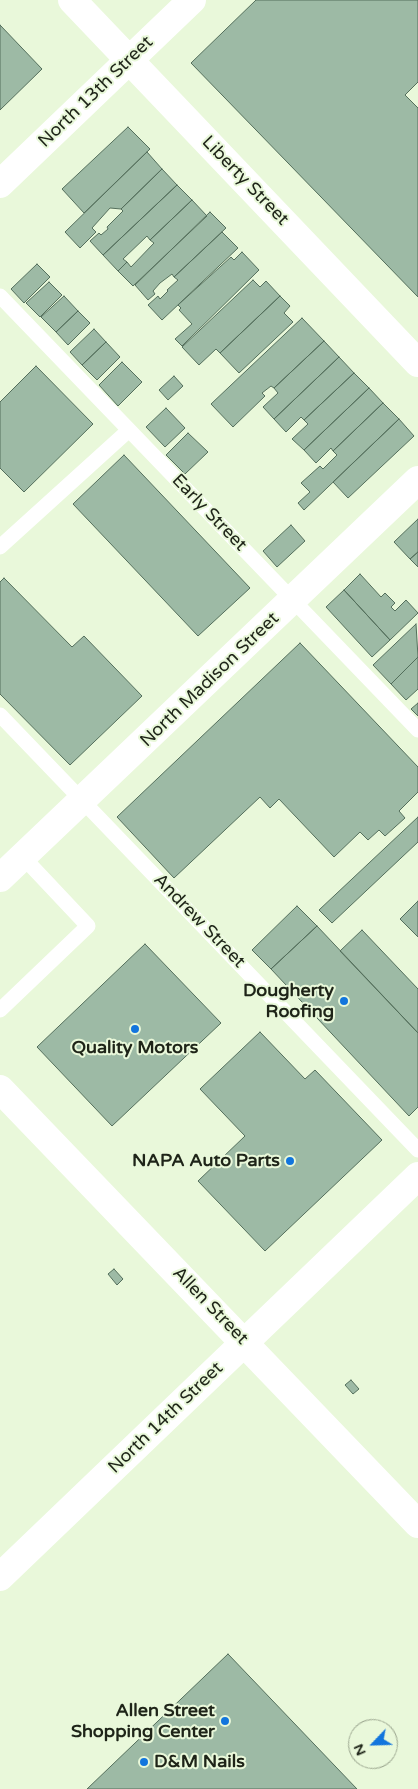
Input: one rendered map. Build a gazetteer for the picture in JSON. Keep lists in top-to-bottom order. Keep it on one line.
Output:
{"streets":{"street":["North 13th Street","Liberty Street","North Madison Street","Allen Street","North 14th Street"],"lane":["Early Street","Andrew Street"]},"crossings":[["North 13th Street","Liberty Street"],["Early Street","North Madison Street"],["North Madison Street","Andrew Street"],["Allen Street","North 14th Street"]],"places":["Dougherty Roofing","Quality Motors","NAPA Auto Parts","Allen Street Shopping Center","D&M Nails"],"north":"bottom left"}
